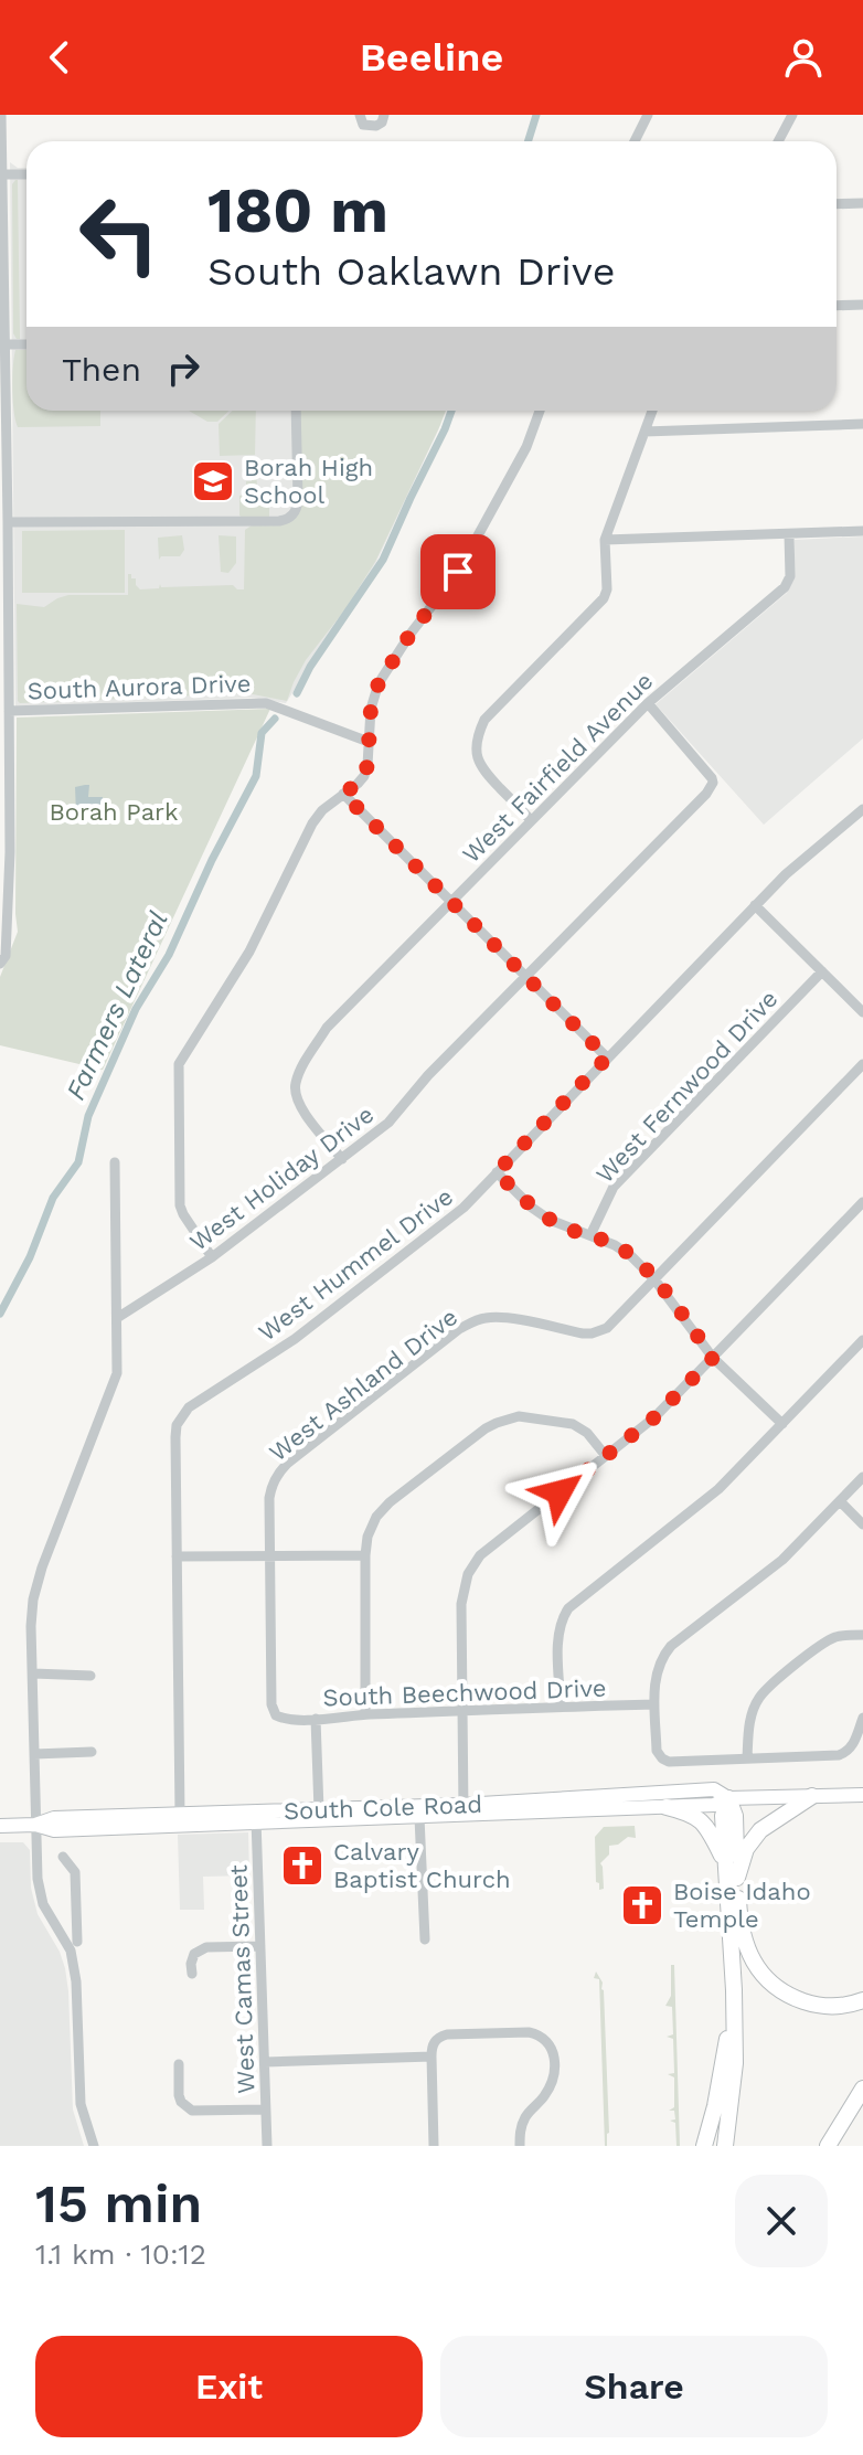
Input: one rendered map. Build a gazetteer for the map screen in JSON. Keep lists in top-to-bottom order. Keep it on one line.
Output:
{"streets":{"main road":["South Cole Road"],"street":["South Aurora Drive","West Fairfield Avenue","West Fernwood Drive","West Holiday Drive","West Hummel Drive","West Ashland Drive","South Beechwood Drive","West Camas Street"]},"crossings":[["West Fairfield Avenue","West Holiday Drive"],["West Hummel Drive","South Cole Road"],["West Ashland Drive","South Beechwood Drive"],["South Cole Road","West Camas Street"]],"water":["Farmers Lateral"],"parks":["Borah Park"],"places":{"school or university":["Borah High School"],"church":["Calvary Baptist Church","Boise Idaho Temple"]},"page":{"header":"Beeline","turn":["180 m","South Oaklawn Drive"],"then":"Then","heading":["15 min","1.1 km · 10:12"],"buttons":["Exit","Share"]}}
